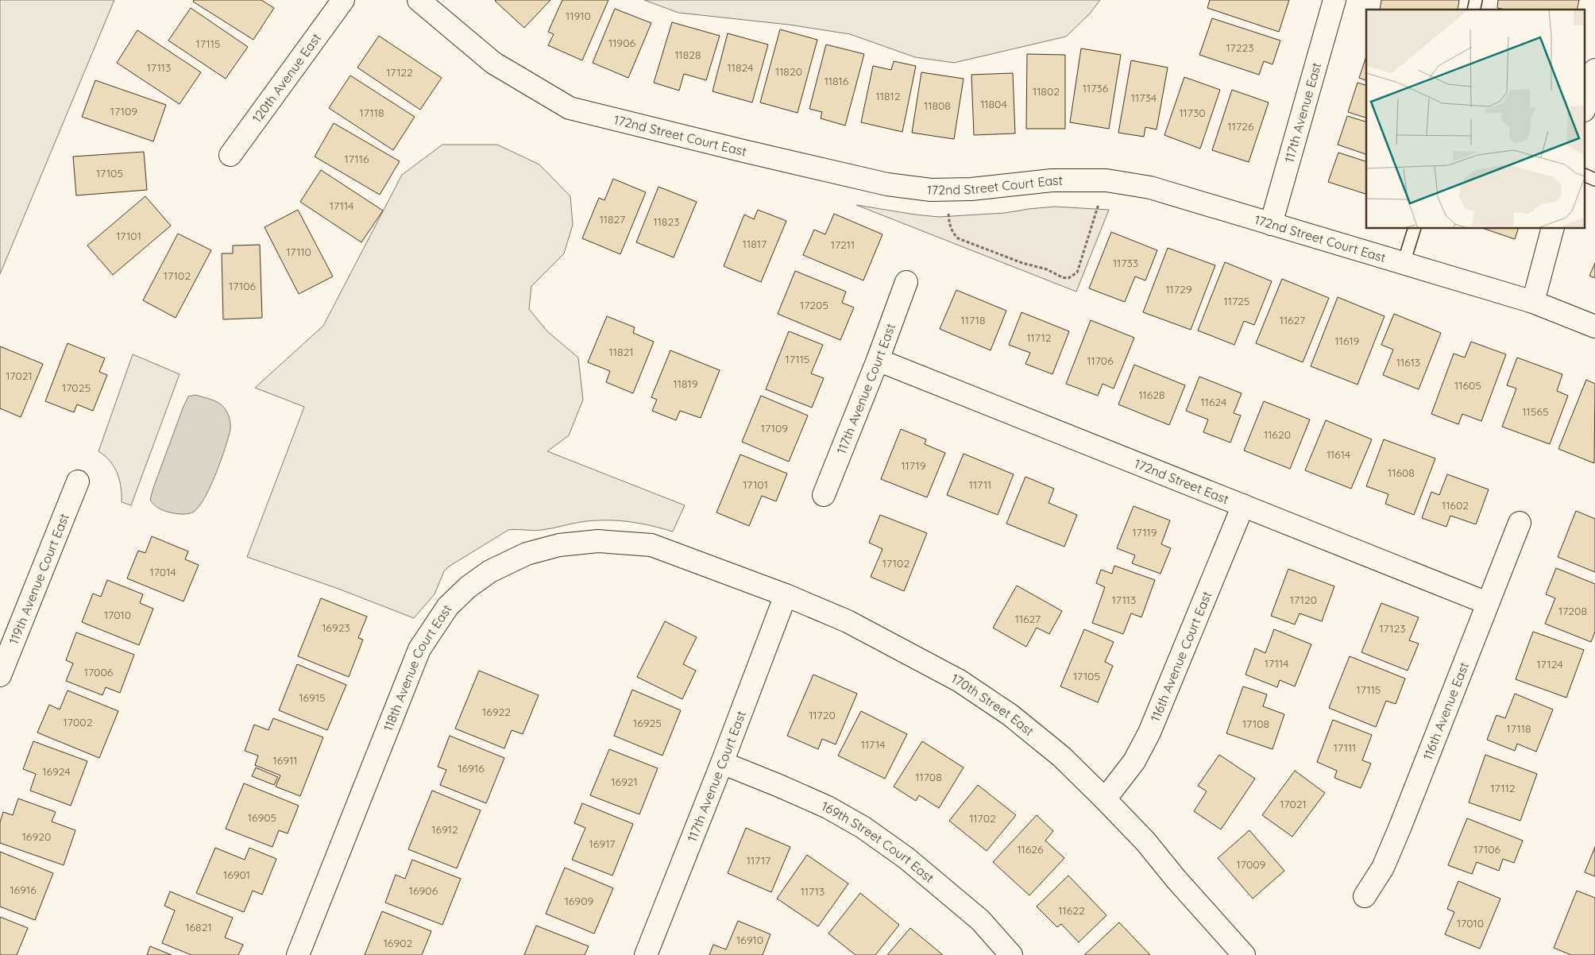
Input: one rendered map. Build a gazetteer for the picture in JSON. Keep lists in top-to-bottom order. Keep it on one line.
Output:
{"streets":{"street":["120th Avenue East","117th Avenue East","172nd Street Court East","117th Avenue Court East","172nd Street East","119th Avenue Court East","116th Avenue Court East","118th Avenue Court East","170th Street East","116th Avenue East","169th Street Court East"]},"crossings":[["117th Avenue East","172nd Street Court East"],["117th Avenue Court East","172nd Street East"],["117th Avenue Court East","170th Street East"],["117th Avenue Court East","169th Street Court East"],["172nd Street East","116th Avenue Court East"],["172nd Street East","116th Avenue East"],["116th Avenue Court East","170th Street East"],["118th Avenue Court East","170th Street East"]],"house_numbers":["11910","11906","17115","17223","11828","17113","11824","11820","17122","11816","11736","11802","11812","11734","11804","11808","17109","17118","11730","11726","17116","17105","17114","11827","11823","17101","11817","17211","17110","11733","17102","17106","11729","11725","17205","11718","11627","11712","11619","11821","17115","11706","11613","17021","11819","11605","17025","11628","11624","11565","17109","11620","11614","11719","11608","17101","11711","11602","17119","17102","17014","17113","17120","17208","17010","11627","16923","17123","17114","17124","17006","17105","17115","16915","16922","11720","17002","16925","17108","17118","11714","17111","16911","16916","16924","11708","16921","17112","17021","16905","11702","16912","16920","16917","11626","17106","11717","17009","16901","16916","16906","11713","16909","11622","17010","16821","16910","16902"]}
